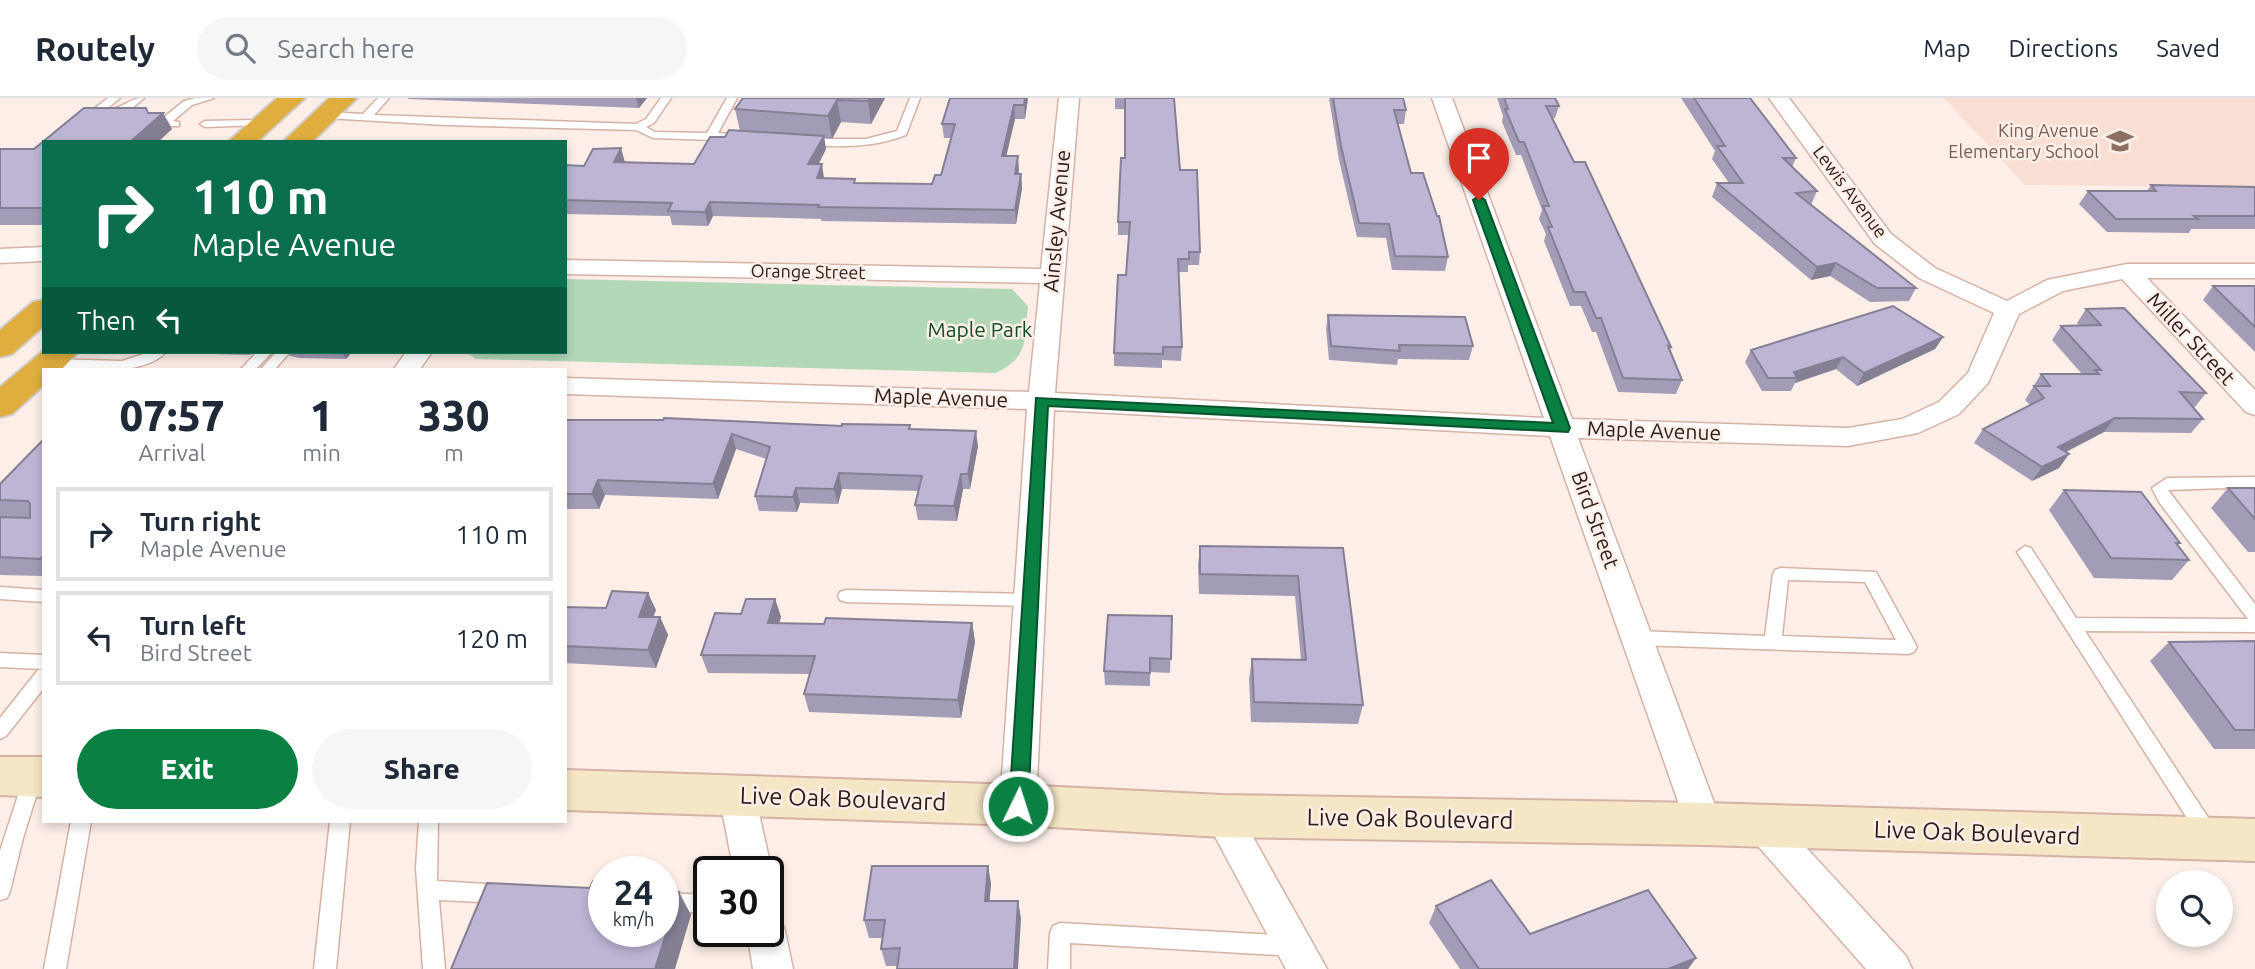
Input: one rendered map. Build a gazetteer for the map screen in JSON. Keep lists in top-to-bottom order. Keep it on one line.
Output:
{"streets":{"main road":["Live Oak Boulevard"],"street":["Lewis Avenue","Ainsley Avenue","Orange Street","Miller Street","Maple Avenue","Bird Street"]},"crossings":[["Lewis Avenue","Maple Avenue"],["Ainsley Avenue","Orange Street"],["Ainsley Avenue","Maple Avenue"],["Ainsley Avenue","Live Oak Boulevard"],["Maple Avenue","Bird Street"],["Bird Street","Live Oak Boulevard"]],"parks":["Maple Park"],"places":{"school or university":["King Avenue Elementary School"]},"page":{"header":"Routely","search":"Search here","nav":["Map","Directions","Saved"],"turn":["110 m","Maple Avenue"],"then":"Then","eta":["07:57","Arrival","1","min","330","m"],"list":[{"name":"Turn right","note":"Maple Avenue","value":"110 m"},{"name":"Turn left","note":"Bird Street","value":"120 m"}],"buttons":["Exit","Share"],"speed":"24 km/h","limit":"30"}}
